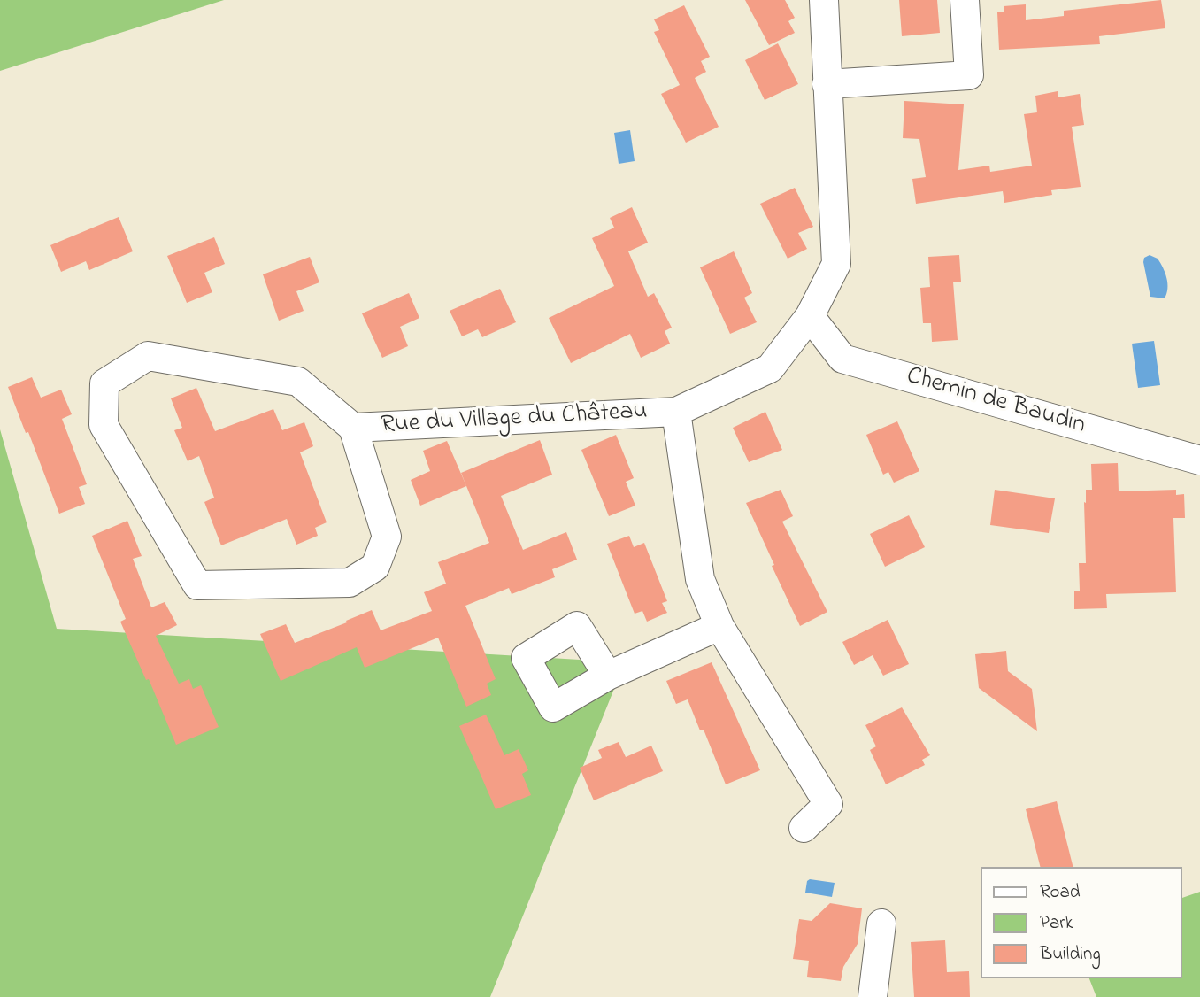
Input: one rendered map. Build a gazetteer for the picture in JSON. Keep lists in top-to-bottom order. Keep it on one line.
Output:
{"streets":{"street":["Chemin de Baudin","Rue du Village du Château"]},"crossings":[["Chemin de Baudin","Rue du Village du Château"]],"legend":["Road","Park","Building"]}
